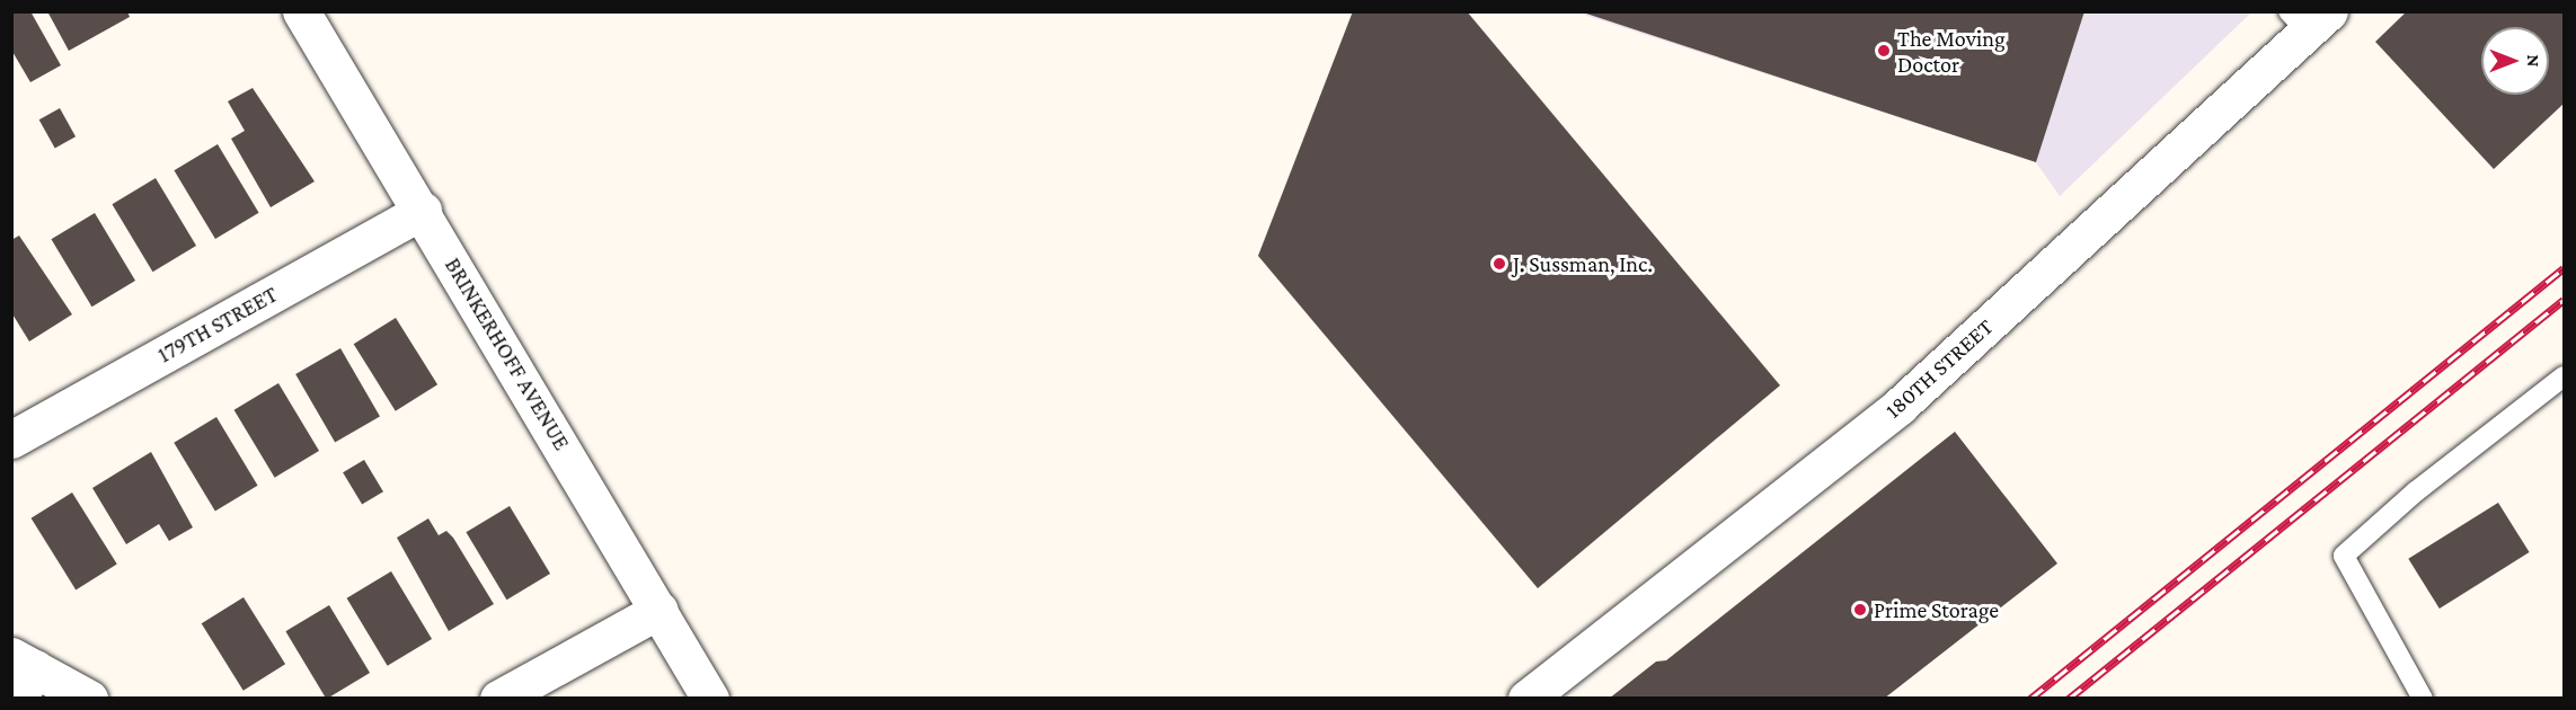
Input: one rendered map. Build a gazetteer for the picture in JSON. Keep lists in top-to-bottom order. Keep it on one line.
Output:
{"streets":{"street":["179TH STREET","BRINKERHOFF AVENUE","180TH STREET"]},"crossings":[["179TH STREET","BRINKERHOFF AVENUE"]],"places":["The Moving Doctor","J. Sussman, Inc.","Prime Storage"],"north":"right"}
